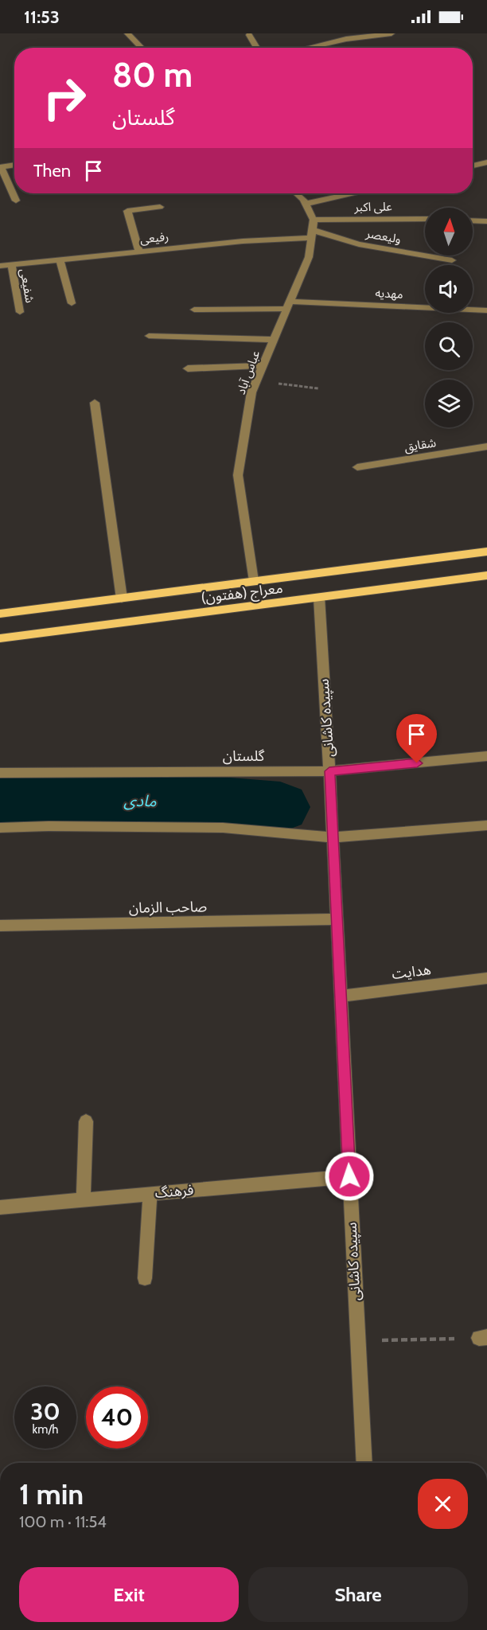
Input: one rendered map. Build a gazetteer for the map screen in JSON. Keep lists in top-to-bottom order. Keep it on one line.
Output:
{"streets":{"main road":["معراج (هفتون)"],"street":["علی اکبر","ولیعصر","رفیعی","شفیعی","مهدیه","عباس آباد","شقایق","سپیده کاشانی","گلستان","صاحب الزمان","هدایت","فرهنگ"]},"crossings":[["علی اکبر","عباس آباد"],["ولیعصر","رفیعی"],["ولیعصر","عباس آباد"],["رفیعی","شفیعی"],["رفیعی","عباس آباد"],["مهدیه","عباس آباد"],["عباس آباد","معراج (هفتون)"],["معراج (هفتون)","سپیده کاشانی"],["سپیده کاشانی","گلستان"],["سپیده کاشانی","صاحب الزمان"],["سپیده کاشانی","هدایت"],["سپیده کاشانی","فرهنگ"]],"water":["مادی"],"north":"top","page":{"status":"11:53","turn":["80 m","گلستان"],"then":"Then","speed":"30 km/h","limit":"40","heading":["1 min","100 m · 11:54"],"buttons":["Exit","Share"]}}
